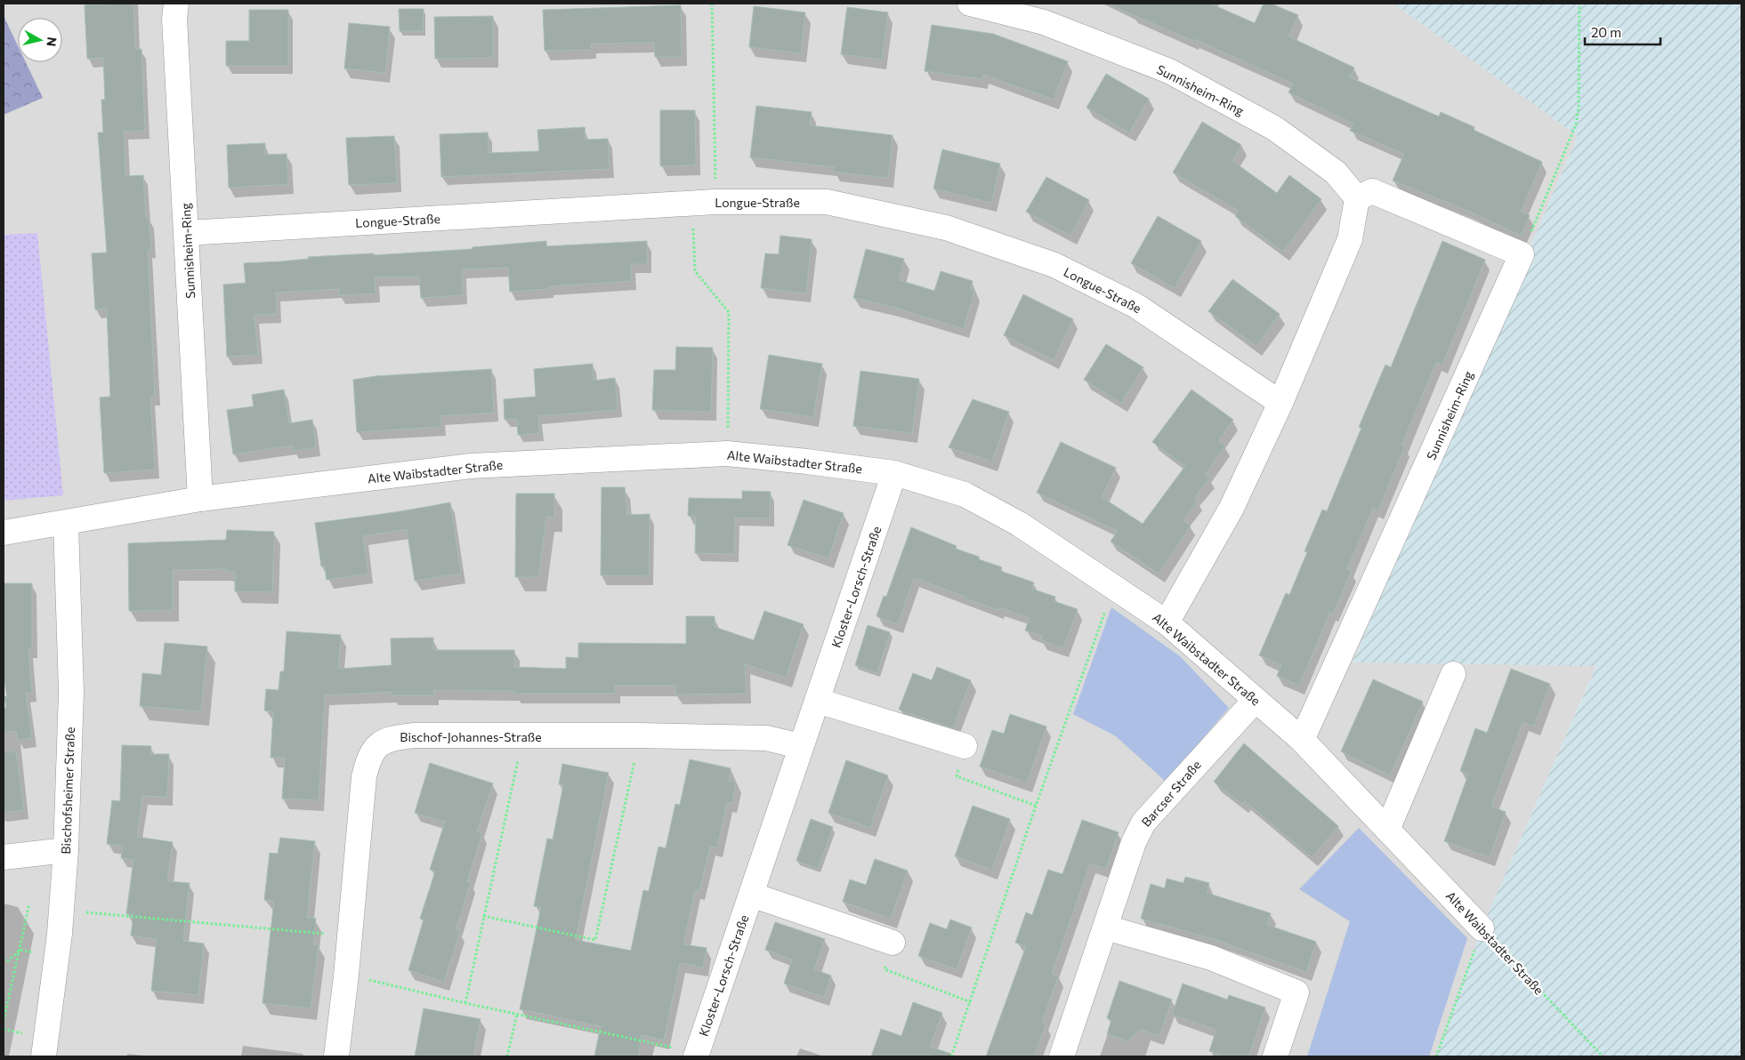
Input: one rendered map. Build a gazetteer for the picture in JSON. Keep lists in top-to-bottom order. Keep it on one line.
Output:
{"streets":{"street":["Sunnisheim-Ring","Longue-Straße","Alte Waibstadter Straße","Kloster-Lorsch-Straße","Bischof-Johannes-Straße","Bischofsheimer Straße","Barcser Straße"]},"crossings":[["Sunnisheim-Ring","Longue-Straße"],["Sunnisheim-Ring","Alte Waibstadter Straße"],["Alte Waibstadter Straße","Kloster-Lorsch-Straße"],["Alte Waibstadter Straße","Bischofsheimer Straße"],["Alte Waibstadter Straße","Barcser Straße"],["Kloster-Lorsch-Straße","Bischof-Johannes-Straße"]],"scale_bar":"20 m","north":"right"}
